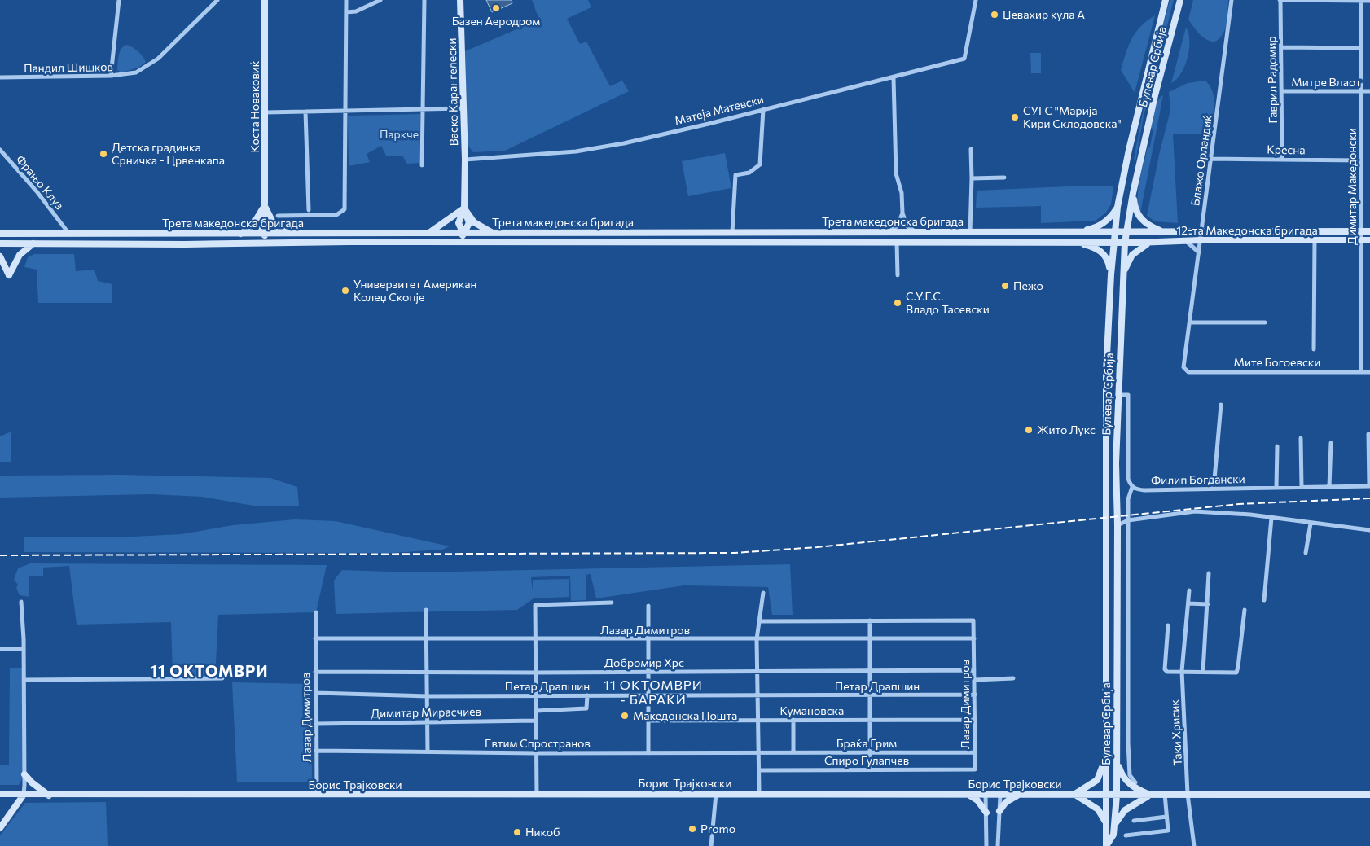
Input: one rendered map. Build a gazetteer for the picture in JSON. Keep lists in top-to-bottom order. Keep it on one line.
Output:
{"streets":{"street":["Булевар Србија","Пандил Шишков","Гаврил Радомир","Митре Влаот","Васко Карангелески","Коста Новаковиќ","Матеја Матевски","Кресна","Блажо Орландиќ","Фрањо Клуз","Димитар Македонски","Трета македонска бригада","12-та Македонска бригада","Мите Богоевски","Филип Богдански","Лазар Димитров","Добромир Хрс","Петар Драпшин","Кумановска","Димитар Мирасчиев","Таки Хрисик","Евтим Спространов","Браќа Грим","Спиро Гулапчев","Борис Трајковски"]},"crossings":[["Булевар Србија","Трета македонска бригада"],["Булевар Србија","12-та Македонска бригада"],["Булевар Србија","Борис Трајковски"],["Гаврил Радомир","Митре Влаот"],["Гаврил Радомир","Кресна"],["Митре Влаот","Димитар Македонски"],["Васко Карангелески","Матеја Матевски"],["Коста Новаковиќ","Трета македонска бригада"],["Кресна","Блажо Орландиќ"],["Кресна","Димитар Македонски"],["Блажо Орландиќ","12-та Македонска бригада"],["Блажо Орландиќ","Мите Богоевски"],["Фрањо Клуз","Трета македонска бригада"],["Димитар Македонски","12-та Македонска бригада"],["Димитар Македонски","Мите Богоевски"],["Трета македонска бригада","12-та Македонска бригада"],["Лазар Димитров","Добромир Хрс"],["Лазар Димитров","Петар Драпшин"],["Лазар Димитров","Кумановска"],["Лазар Димитров","Димитар Мирасчиев"],["Лазар Димитров","Евтим Спространов"],["Лазар Димитров","Браќа Грим"],["Лазар Димитров","Спиро Гулапчев"],["Лазар Димитров","Борис Трајковски"],["Таки Хрисик","Борис Трајковски"],["Евтим Спространов","Браќа Грим"]],"districts":["11 ОКТОМВРИ","11 ОКТОМВРИ - БАРАКИ"],"parks":["Паркче"],"places":["Базен Аеродром","Џевахир кула А","СУГС \"Марија Кири Склодовска\"","Детска градинка Срничка - Црвенкапа","Пежо","Универзитет Американ Колеџ Скопје","С.У.Г.С. Владо Тасевски","Жито Лукс","Македонска Пошта","Promo","Никоб"]}
